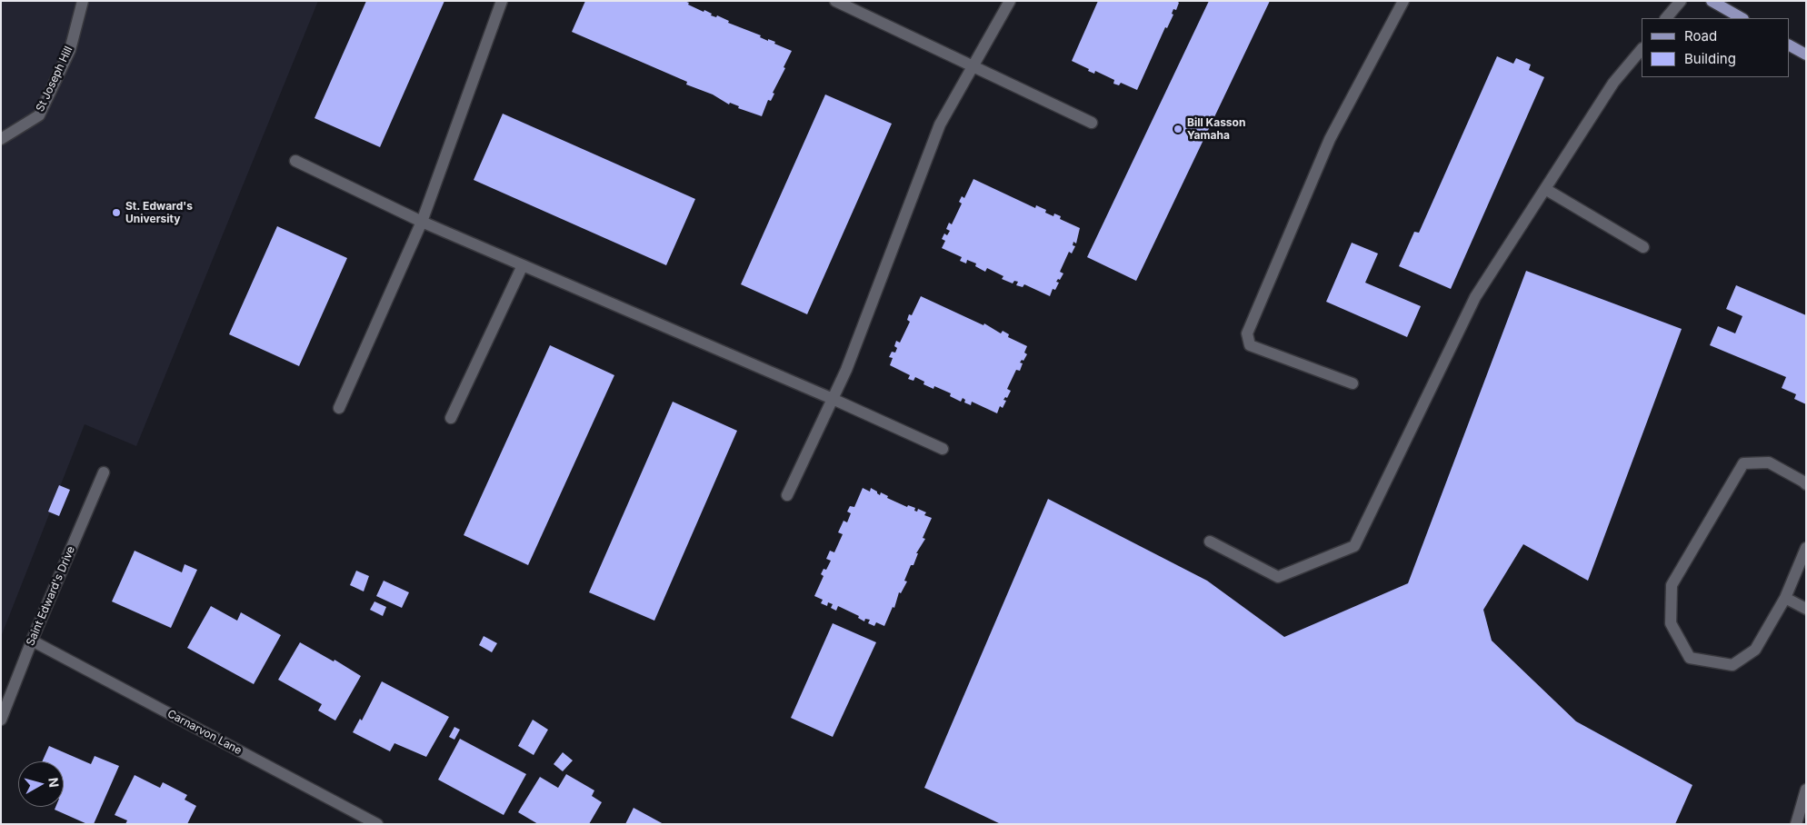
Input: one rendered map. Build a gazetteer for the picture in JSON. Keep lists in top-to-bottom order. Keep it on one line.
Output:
{"streets":{"street":["St Joseph Hill","Saint Edward's Drive","Carnarvon Lane"]},"crossings":[["Saint Edward's Drive","Carnarvon Lane"]],"places":["Bill Kasson Yamaha","St. Edward's University"],"legend":["Road","Building"],"north":"right"}
